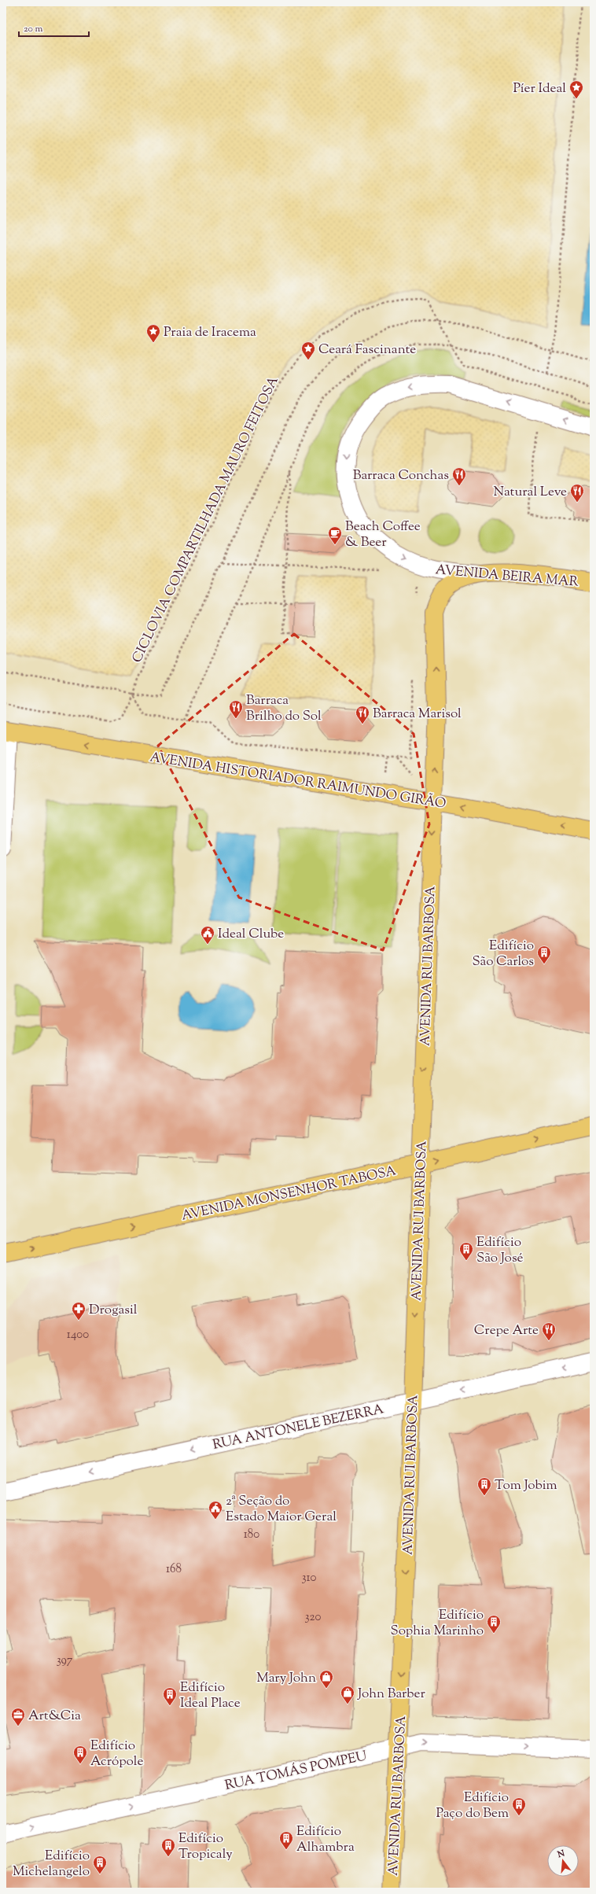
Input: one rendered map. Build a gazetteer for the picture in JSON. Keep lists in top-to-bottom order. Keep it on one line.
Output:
{"streets":{"main road":["AVENIDA BEIRA MAR","AVENIDA HISTORIADOR RAIMUNDO GIRÃO","AVENIDA RUI BARBOSA","AVENIDA MONSENHOR TABOSA"],"street":["RUA ANTONELE BEZERRA","RUA TOMÁS POMPEU"],"path":["CICLOVIA COMPARTILHADA MAURO FEITOSA"]},"crossings":[["AVENIDA BEIRA MAR","AVENIDA RUI BARBOSA"],["AVENIDA HISTORIADOR RAIMUNDO GIRÃO","AVENIDA RUI BARBOSA"],["AVENIDA RUI BARBOSA","AVENIDA MONSENHOR TABOSA"],["AVENIDA RUI BARBOSA","RUA ANTONELE BEZERRA"],["AVENIDA RUI BARBOSA","RUA TOMÁS POMPEU"]],"one_way":["AVENIDA HISTORIADOR RAIMUNDO GIRÃO","AVENIDA MONSENHOR TABOSA","RUA ANTONELE BEZERRA","RUA TOMÁS POMPEU"],"places":{"place":["Píer Ideal","Praia de Iracema","Ceará Fascinante"],"restaurant":["Barraca Conchas","Natural Leve","Barraca Brilho do Sol","Barraca Marisol","Crepe Arte"],"cafe":["Beach Coffee & Beer"],"public building":["Ideal Clube","2ª Seção do Estado Maior Geral"],"building":["Edifício São Carlos","Edifício São José","Tom Jobim","Edifício Sophia Marinho","Edifício Ideal Place","Edifício Acrópole","Edifício Paço do Bem","Edifício Alhambra","Edifício Tropicaly","Edifício Michelangelo"],"pharmacy":["Drogasil"],"shop":["Mary John","John Barber"],"office":["Art&Cia"]},"house_numbers":["1400","180","168","310","320","397"],"scale_bar":"20 m","north":"top"}
